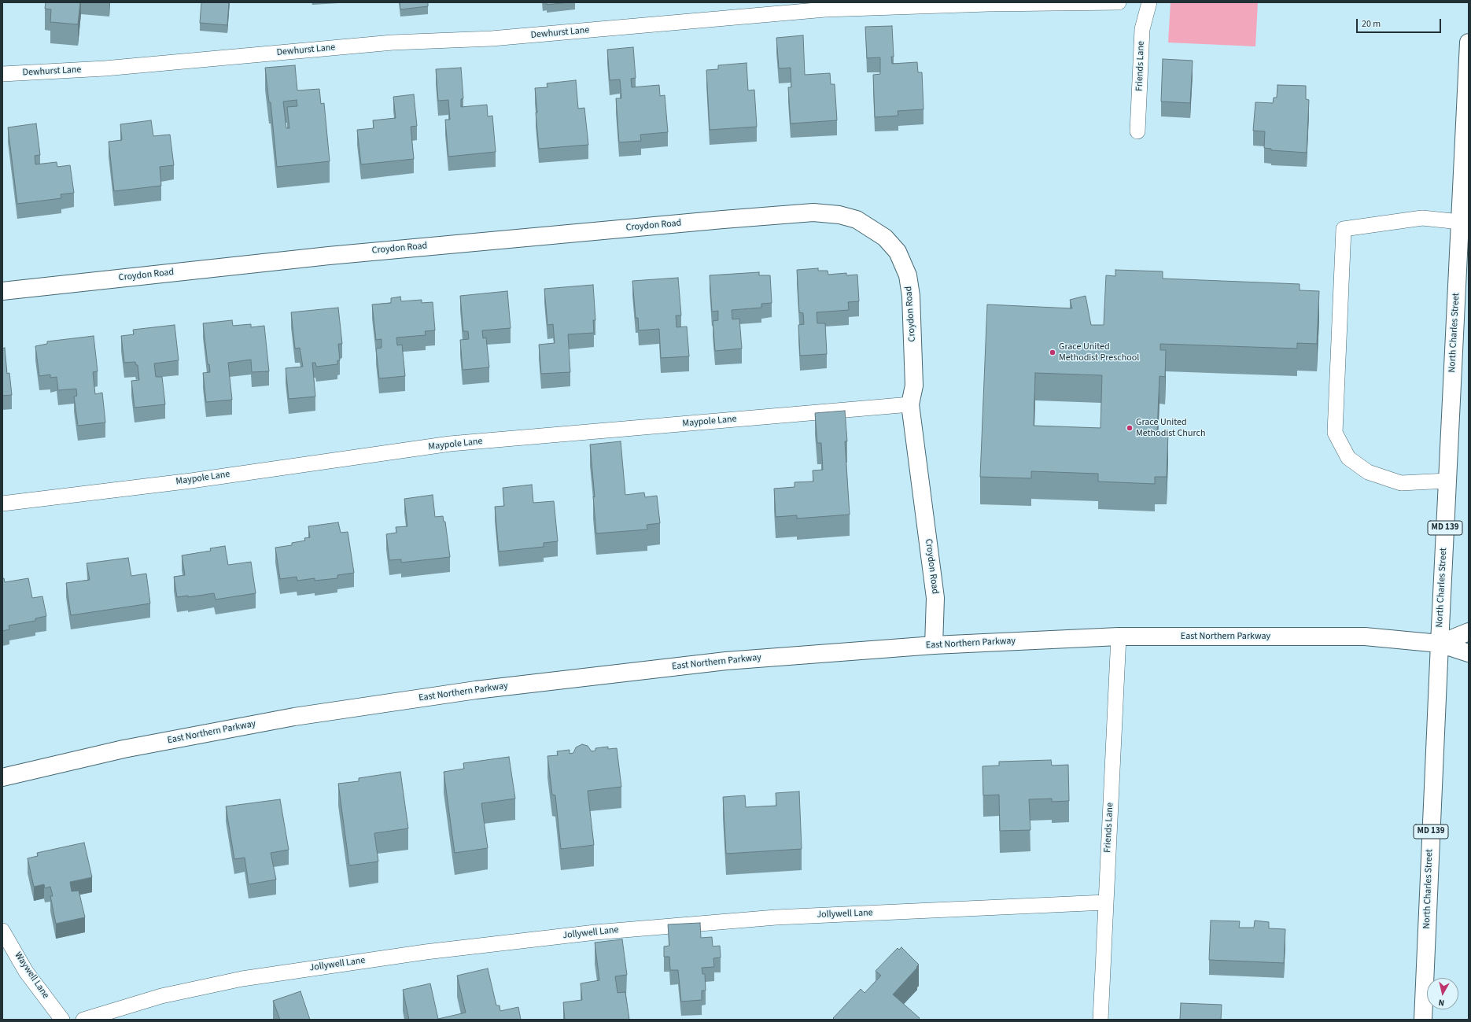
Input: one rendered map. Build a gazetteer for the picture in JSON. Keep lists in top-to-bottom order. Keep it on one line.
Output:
{"streets":{"main road":["Croydon Road","North Charles Street","MD 139","East Northern Parkway"],"lane":["Dewhurst Lane","Friends Lane","Maypole Lane","Jollywell Lane","Waywell Lane"]},"crossings":[["Friends Lane","East Northern Parkway"],["Friends Lane","Jollywell Lane"],["Croydon Road","Maypole Lane"],["Croydon Road","East Northern Parkway"],["North Charles Street","East Northern Parkway"]],"places":["Grace United Methodist Preschool","Grace United Methodist Church"],"scale_bar":"20 m","north":"bottom"}
